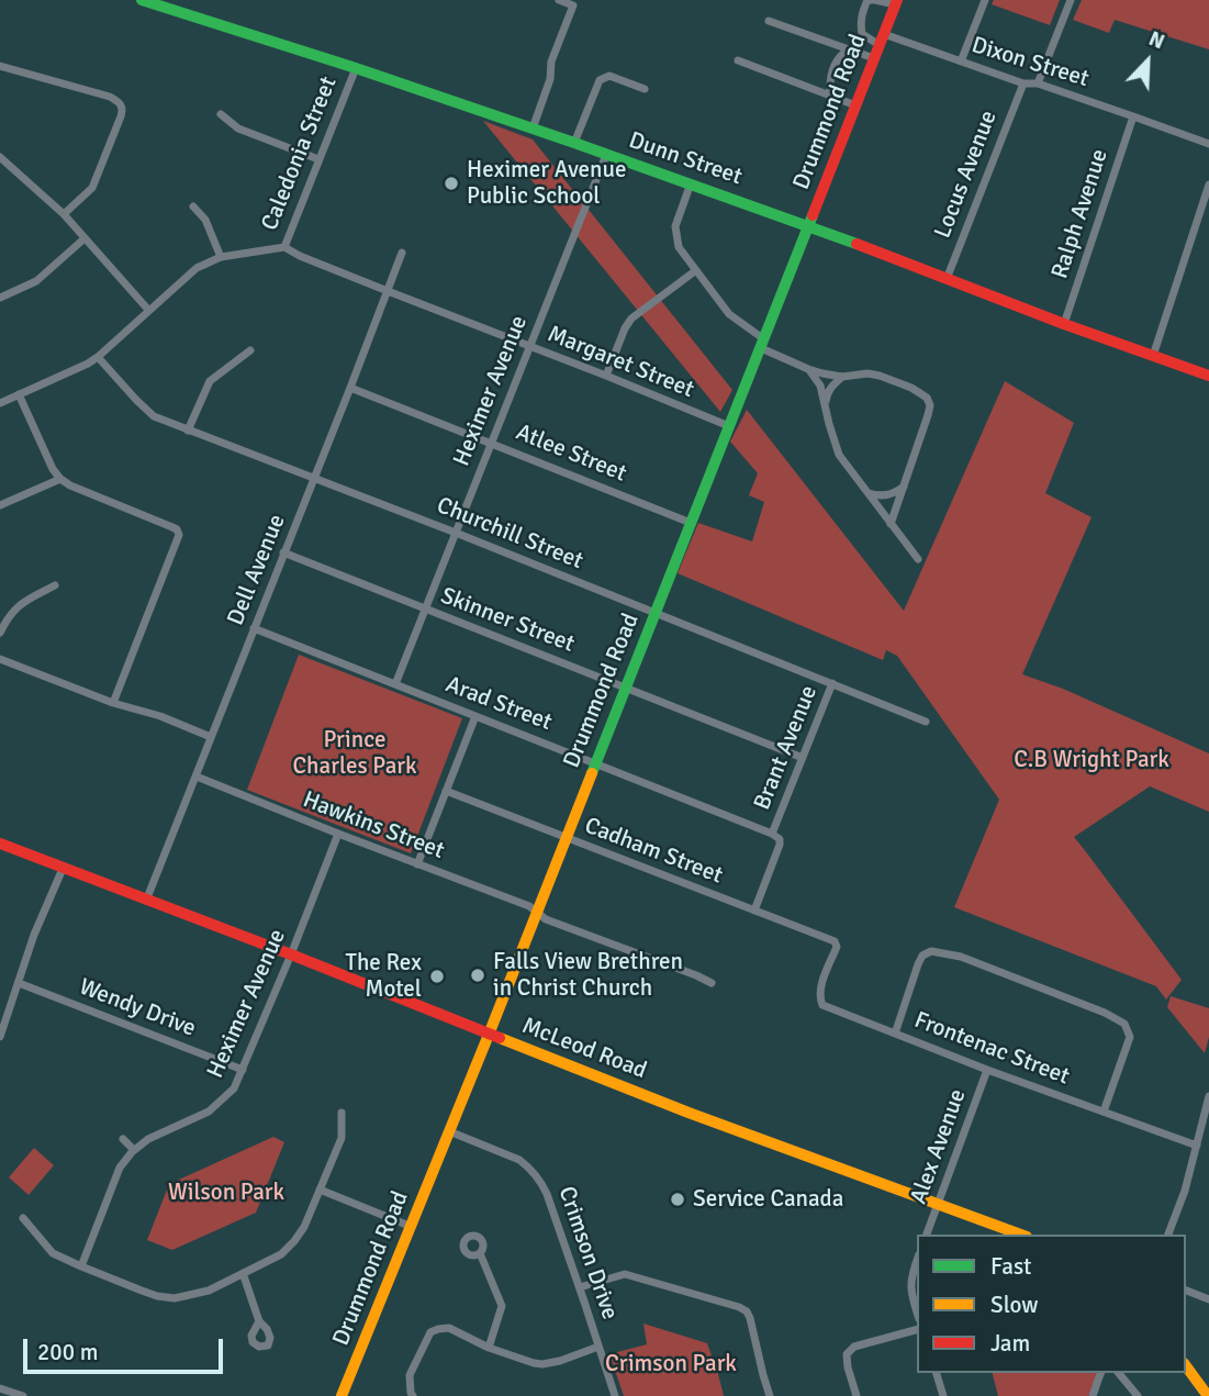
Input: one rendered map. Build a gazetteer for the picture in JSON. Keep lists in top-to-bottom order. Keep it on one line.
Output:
{"streets":{"main road":["Drummond Road","Dunn Street","McLeod Road"],"street":["Dixon Street","Caledonia Street","Locus Avenue","Ralph Avenue","Margaret Street","Heximer Avenue","Atlee Street","Churchill Street","Dell Avenue","Skinner Street","Arad Street","Brant Avenue","Hawkins Street","Cadham Street","Wendy Drive","Frontenac Street","Alex Avenue","Crimson Drive"]},"crossings":[["Dixon Street","Drummond Road"],["Dixon Street","Locus Avenue"],["Dixon Street","Ralph Avenue"],["Drummond Road","Dunn Street"],["Drummond Road","Margaret Street"],["Drummond Road","Atlee Street"],["Drummond Road","Churchill Street"],["Drummond Road","Skinner Street"],["Drummond Road","Arad Street"],["Drummond Road","Hawkins Street"],["Drummond Road","Cadham Street"],["Drummond Road","McLeod Road"],["Drummond Road","Crimson Drive"],["Caledonia Street","Dunn Street"],["Caledonia Street","Margaret Street"],["Caledonia Street","Churchill Street"],["Dunn Street","Locus Avenue"],["Dunn Street","Ralph Avenue"],["Dunn Street","Heximer Avenue"],["Margaret Street","Heximer Avenue"],["Margaret Street","Dell Avenue"],["Heximer Avenue","Atlee Street"],["Heximer Avenue","Churchill Street"],["Heximer Avenue","Skinner Street"],["Heximer Avenue","Arad Street"],["Heximer Avenue","Hawkins Street"],["Heximer Avenue","Wendy Drive"],["Heximer Avenue","McLeod Road"],["Atlee Street","Dell Avenue"],["Churchill Street","Dell Avenue"],["Churchill Street","Brant Avenue"],["Dell Avenue","Skinner Street"],["Dell Avenue","Arad Street"],["Dell Avenue","Hawkins Street"],["Dell Avenue","McLeod Road"],["Skinner Street","Brant Avenue"],["Arad Street","Brant Avenue"],["Brant Avenue","Cadham Street"],["Cadham Street","Frontenac Street"],["McLeod Road","Alex Avenue"],["Frontenac Street","Alex Avenue"]],"parks":["Prince Charles Park","C.B Wright Park","Wilson Park","Crimson Park"],"places":["Heximer Avenue Public School","Falls View Brethren in Christ Church","The Rex Motel","Service Canada"],"legend":["Fast","Slow","Jam"],"scale_bar":"200 m","north":"top right"}
